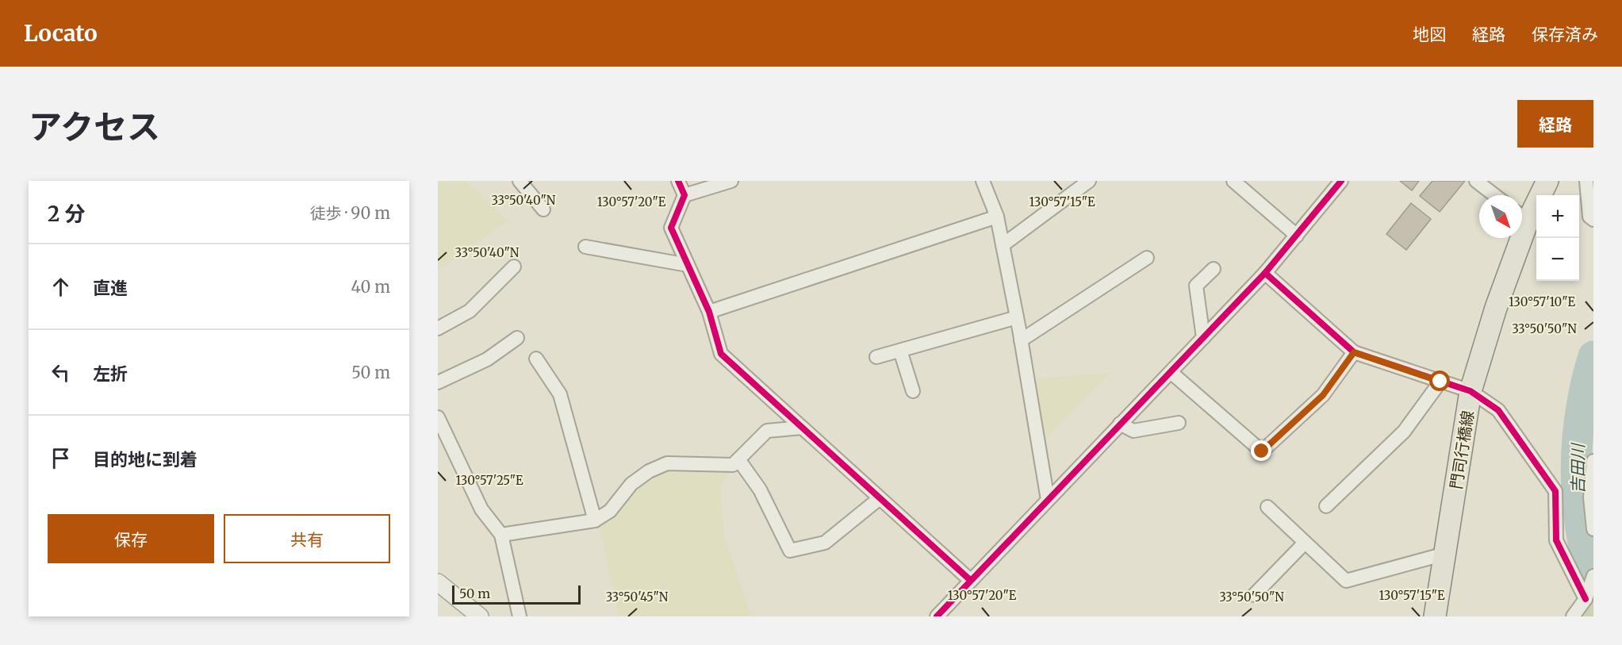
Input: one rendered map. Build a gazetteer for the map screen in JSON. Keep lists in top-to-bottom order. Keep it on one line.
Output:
{"streets":{"main road":["門司行橋線"]},"water":["吉田川"],"scale_bar":"50 m","north":"bottom right","page":{"header":"Locato","nav":["地図","経路","保存済み"],"title":"アクセス","buttons":["経路",["保存","共有"]],"heading":["2 分","徒歩 · 90 m"],"map_buttons":["+","−"],"list":[["直進","40 m"],["左折","50 m"],"目的地に到着"],"scale":"50 m"},"coordinates":["33°50'40\"N","130°57'20\"E","130°57'15\"E","130°57'10\"E","33°50'50\"N","130°57'25\"E","33°50'45\"N"]}
